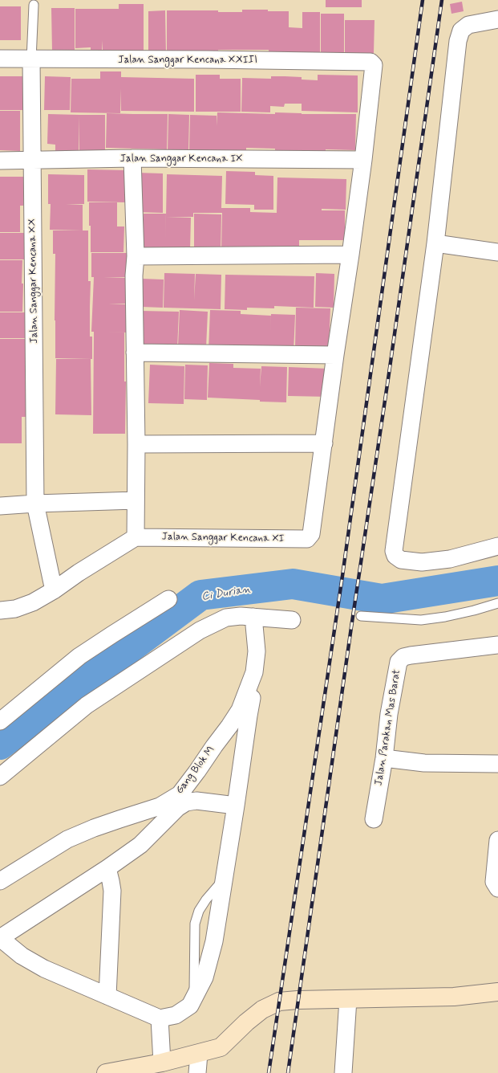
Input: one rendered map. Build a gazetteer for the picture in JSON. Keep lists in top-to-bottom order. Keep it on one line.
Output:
{"streets":{"street":["Jalan Sanggar Kencana XXIII","Jalan Sanggar Kencana IX","Jalan Sanggar Kencana XX","Jalan Sanggar Kencana XI","Jalan Parakan Mas Barat","Gang Blok M"]},"crossings":[["Jalan Sanggar Kencana XXIII","Jalan Sanggar Kencana IX"],["Jalan Sanggar Kencana XXIII","Jalan Sanggar Kencana XX"],["Jalan Sanggar Kencana IX","Jalan Sanggar Kencana XX"]],"water":["Ci Durian"]}
